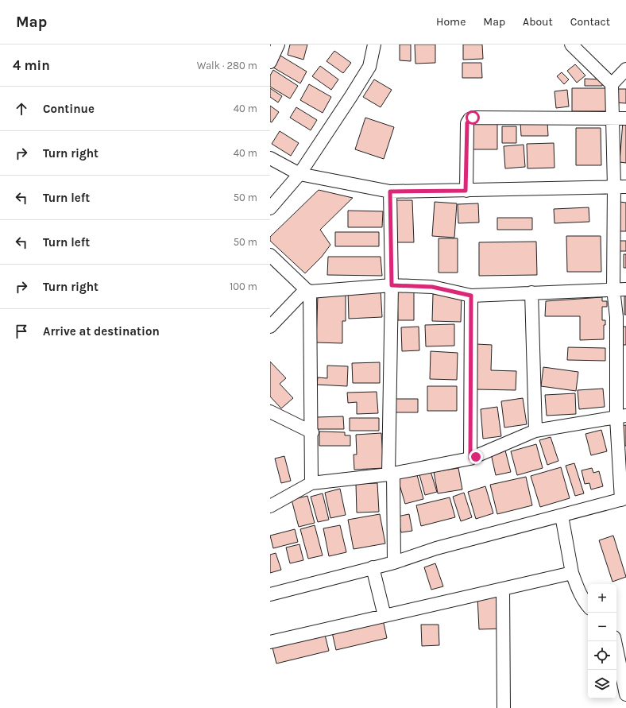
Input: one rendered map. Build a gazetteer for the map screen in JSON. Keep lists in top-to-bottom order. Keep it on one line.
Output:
{"page":{"header":"Map","nav":["Home","Map","About","Contact"],"heading":["4 min","Walk · 280 m"],"list":[["Continue","40 m"],["Turn right","40 m"],["Turn left","50 m"],["Turn left","50 m"],["Turn right","100 m"],"Arrive at destination"],"map_buttons":["+","−"]}}
